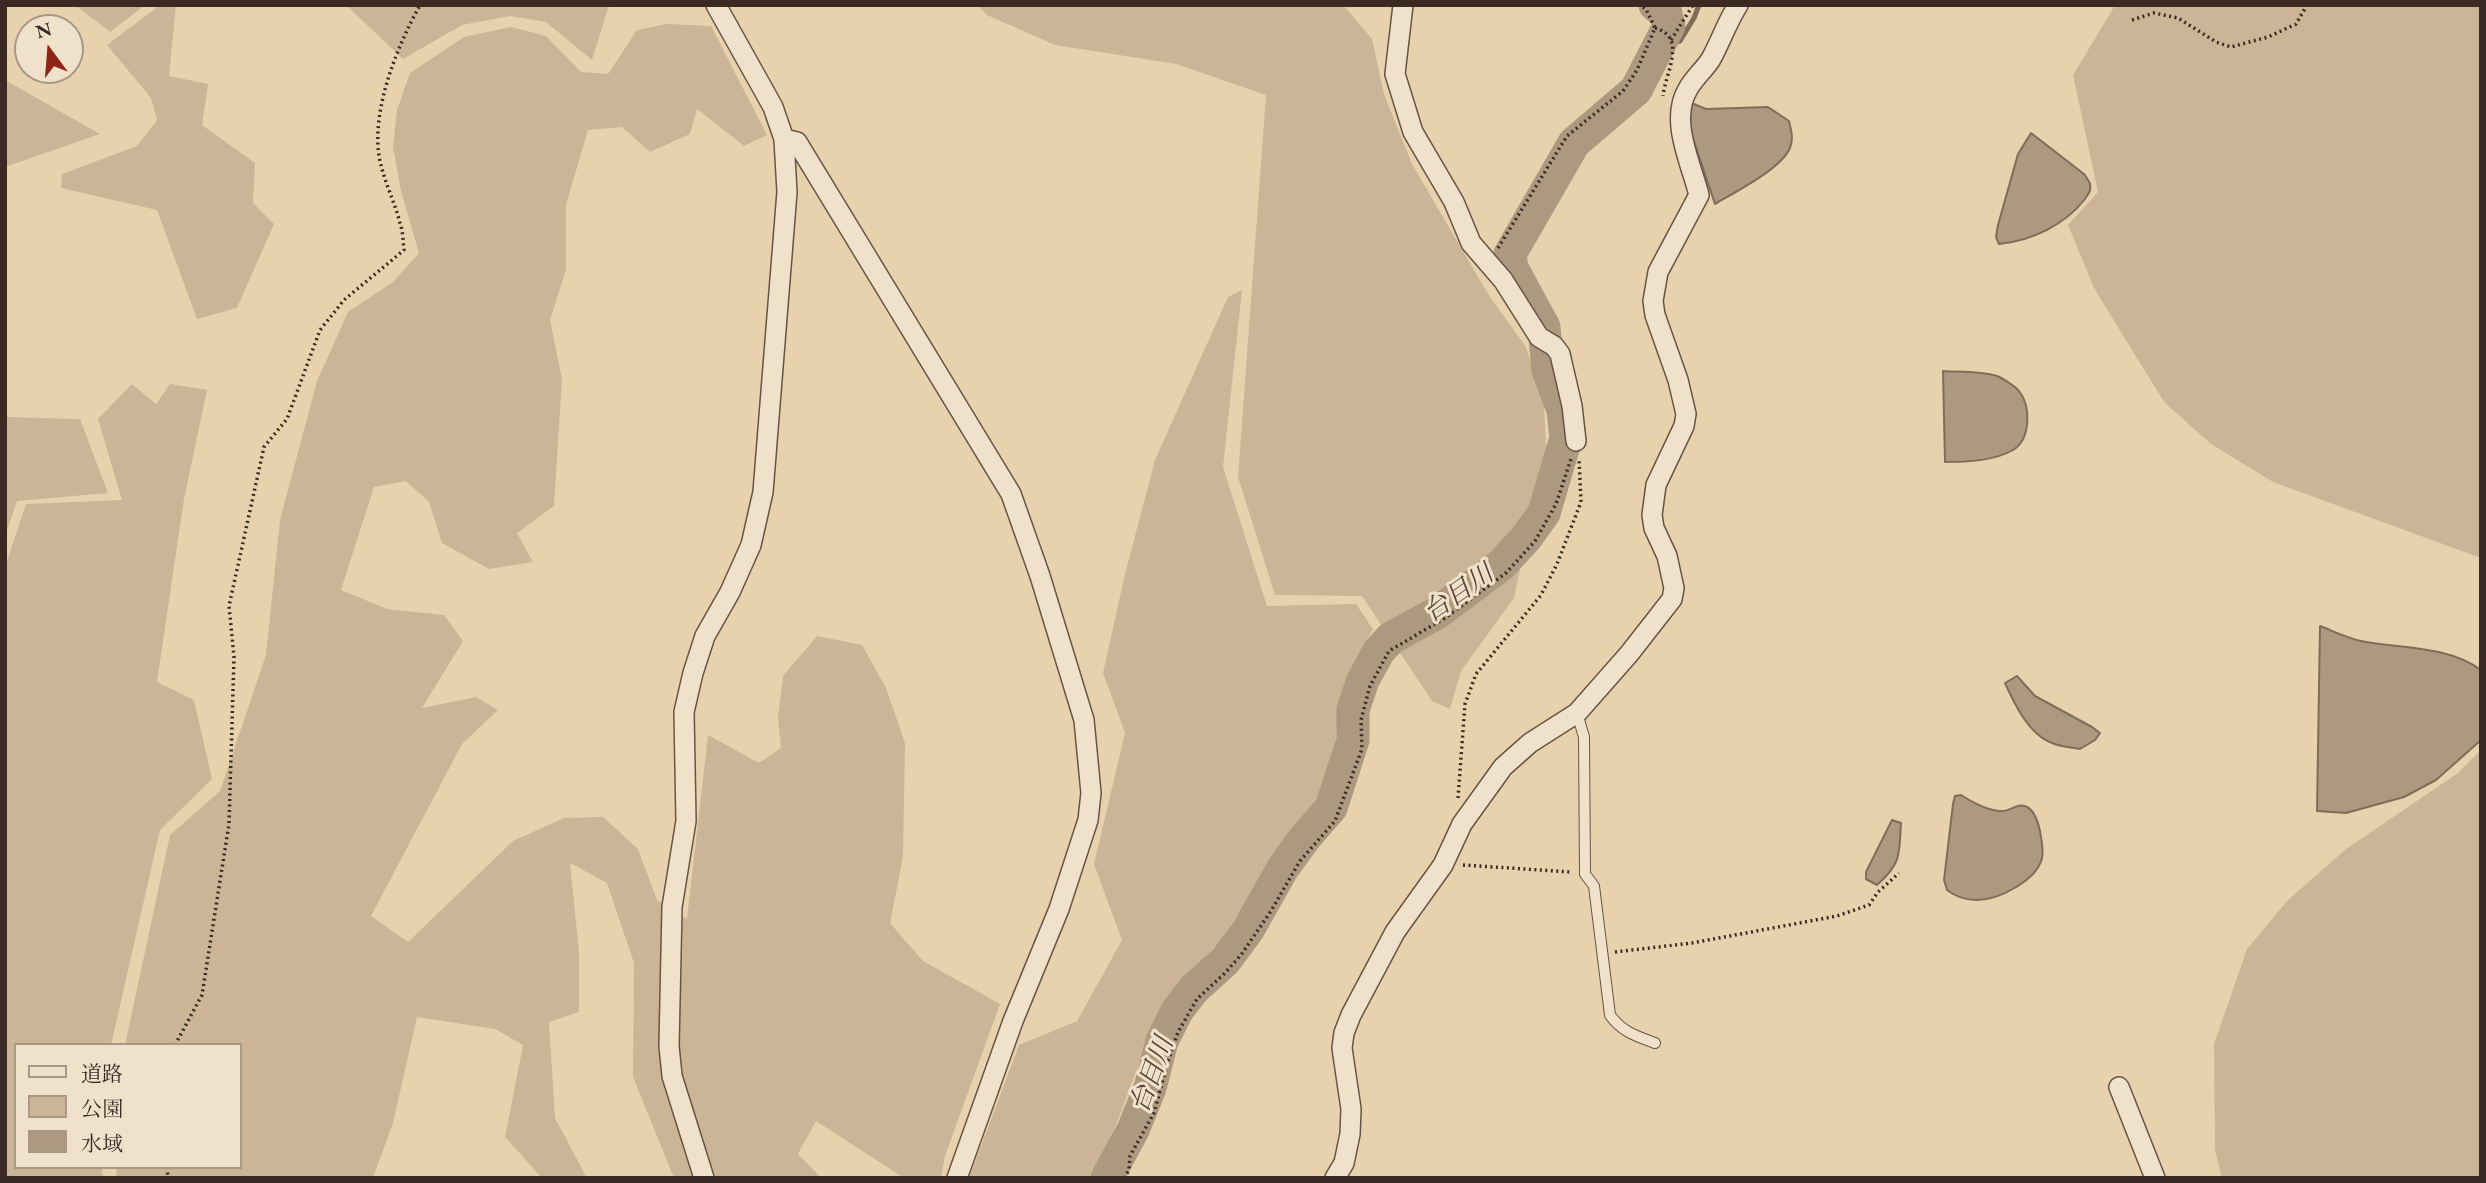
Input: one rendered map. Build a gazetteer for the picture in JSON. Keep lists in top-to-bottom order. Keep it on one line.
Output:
{"water":["台目川"],"legend":["道路","公園","水域"],"north":"top"}
